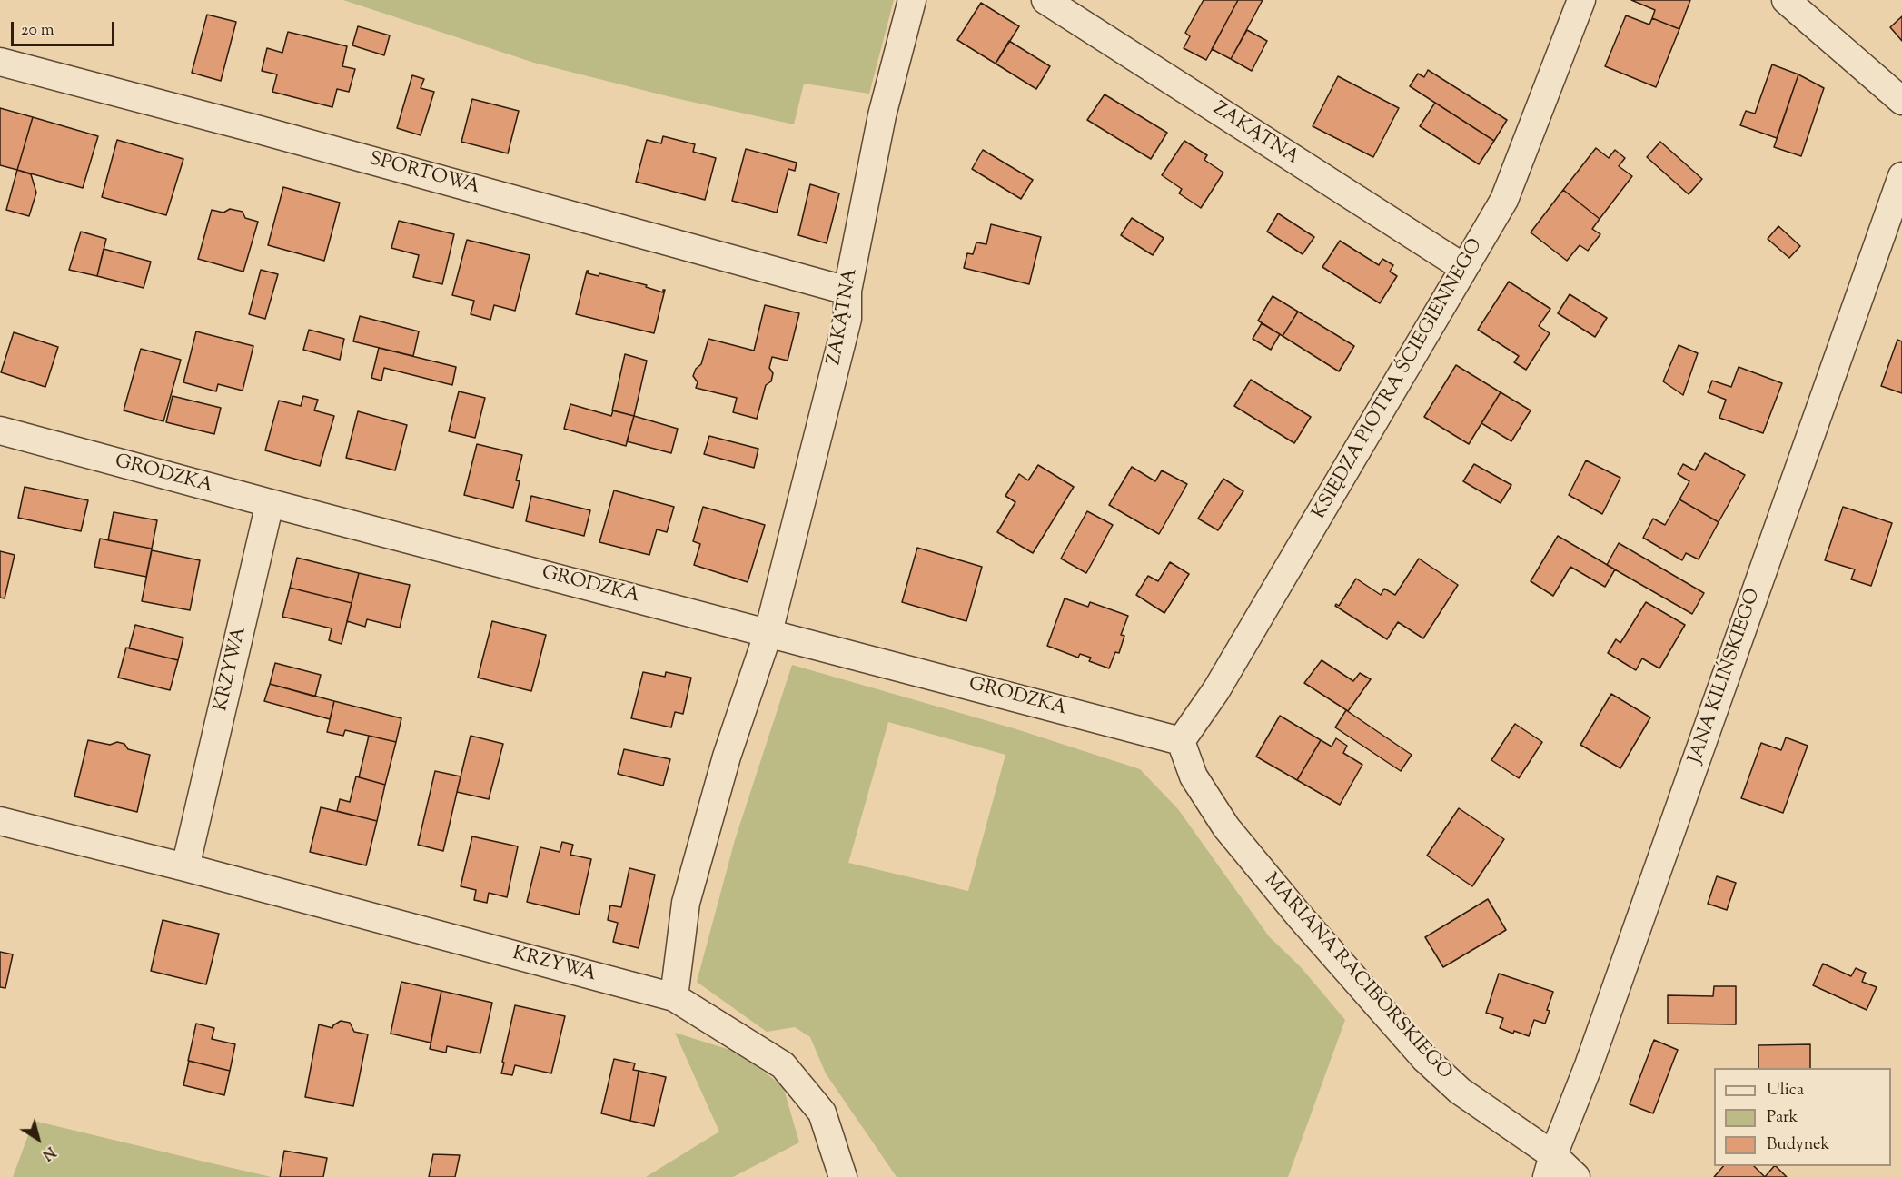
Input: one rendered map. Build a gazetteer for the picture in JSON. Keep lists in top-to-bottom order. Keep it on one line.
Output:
{"streets":{"street":["ZAKĄTNA","SPORTOWA","KSIĘDZA PIOTRA ŚCIEGIENNEGO","GRODZKA","KRZYWA","JANA KILIŃSKIEGO","MARIANA RACIBORSKIEGO"]},"crossings":[["ZAKĄTNA","SPORTOWA"],["ZAKĄTNA","KSIĘDZA PIOTRA ŚCIEGIENNEGO"],["ZAKĄTNA","GRODZKA"],["ZAKĄTNA","KRZYWA"],["KSIĘDZA PIOTRA ŚCIEGIENNEGO","GRODZKA"],["KSIĘDZA PIOTRA ŚCIEGIENNEGO","MARIANA RACIBORSKIEGO"],["GRODZKA","KRZYWA"],["GRODZKA","MARIANA RACIBORSKIEGO"],["JANA KILIŃSKIEGO","MARIANA RACIBORSKIEGO"]],"legend":["Ulica","Park","Budynek"],"scale_bar":"20 m","north":"bottom right"}
